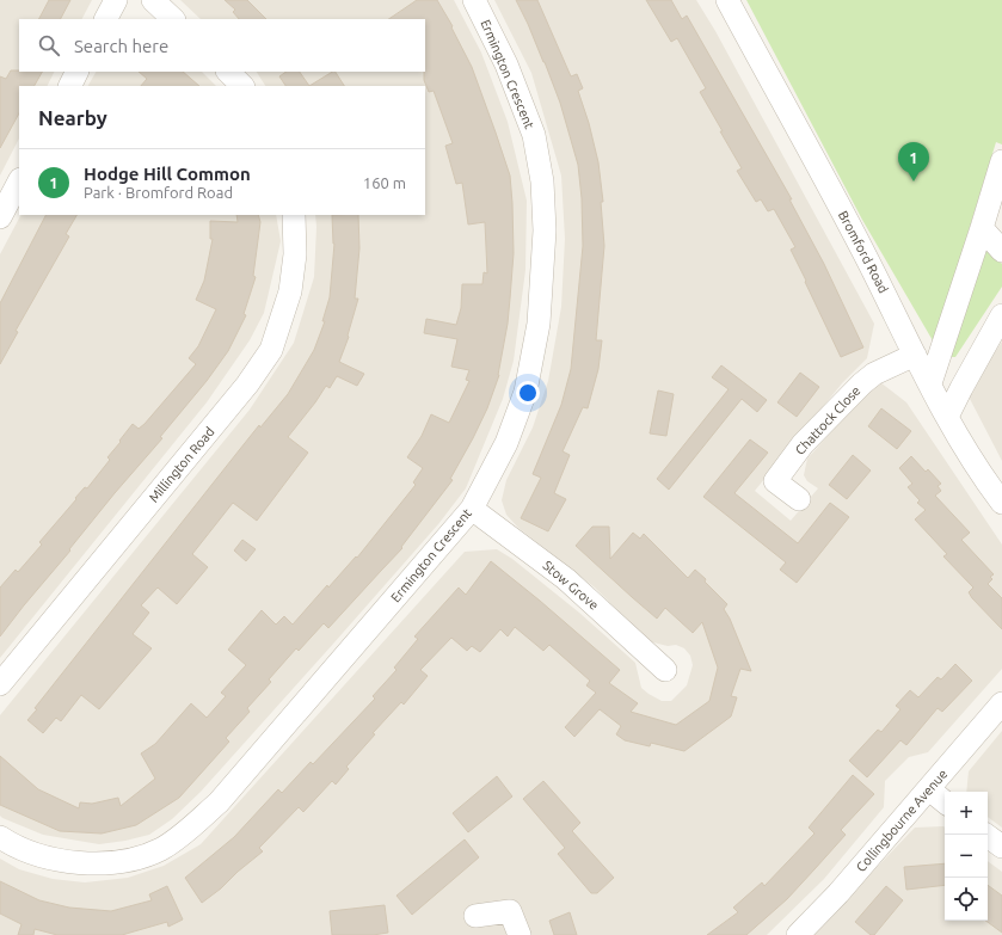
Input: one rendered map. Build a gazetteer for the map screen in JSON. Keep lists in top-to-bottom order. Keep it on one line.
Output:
{"streets":{"street":["Ermington Crescent","Bromford Road","Chattock Close","Millington Road","Stow Grove","Collingbourne Avenue"]},"crossings":[["Ermington Crescent","Stow Grove"],["Bromford Road","Chattock Close"]],"page":{"search":"Search here","heading":"Nearby","pins":"1","list":[{"mark":"1","name":"Hodge Hill Common","note":"Park · Bromford Road","value":"160 m"}],"map_buttons":["+","−"]}}
